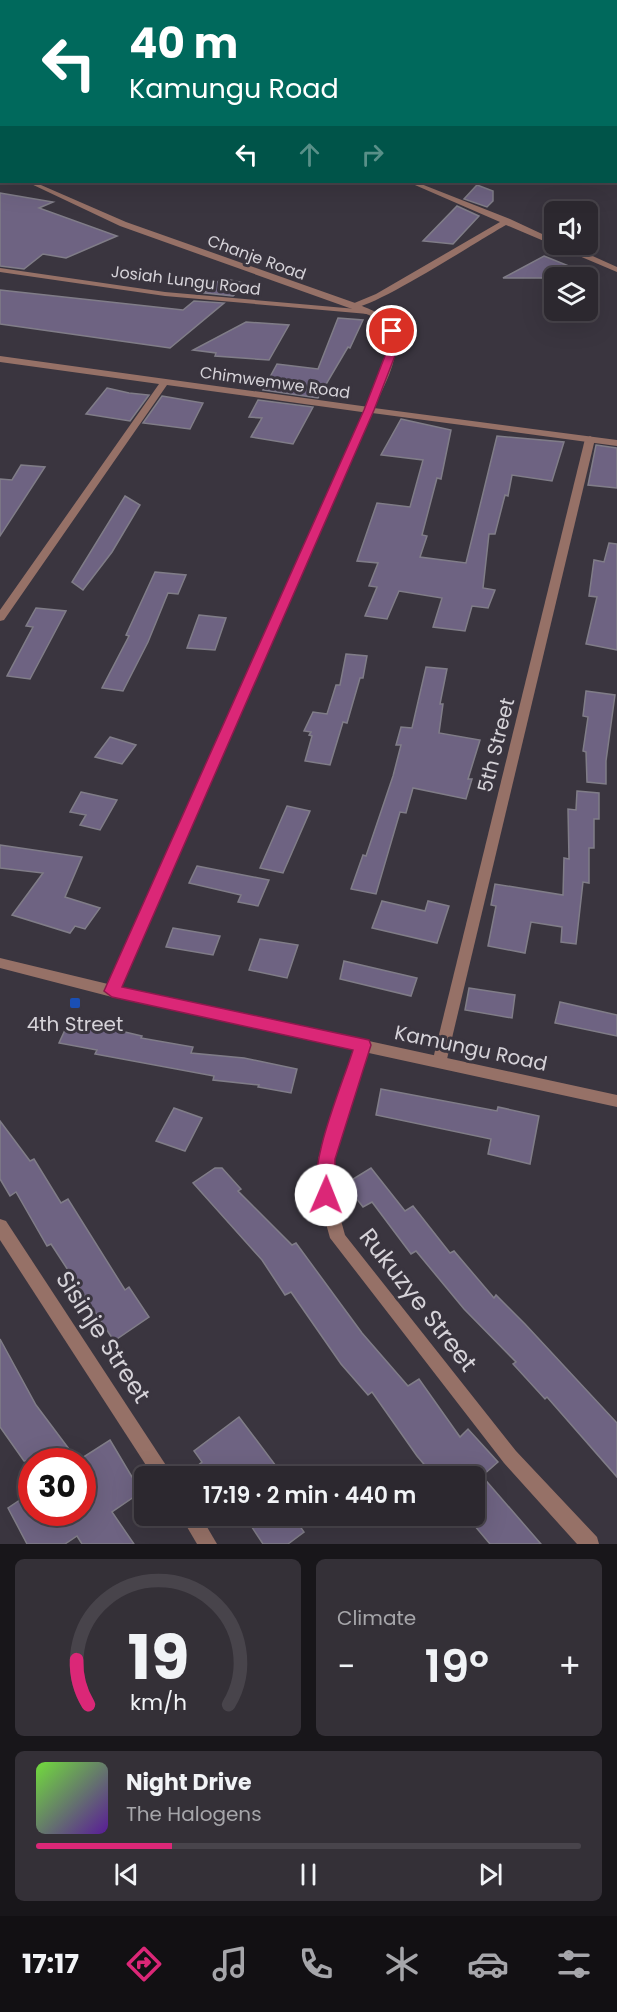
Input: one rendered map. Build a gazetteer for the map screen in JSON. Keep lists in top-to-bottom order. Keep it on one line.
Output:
{"streets":{"street":["Chanje Road","Josiah Lungu Road","Chimwemwe Road","5th Street","Kamungu Road","Rukuzye Street","Sisinje Street"]},"crossings":[["Chanje Road","Josiah Lungu Road"],["Chanje Road","Chimwemwe Road"],["Chimwemwe Road","5th Street"],["5th Street","Kamungu Road"],["Kamungu Road","Rukuzye Street"]],"places":{"transit":["4th Street"]},"page":{"turn":["40 m","Kamungu Road"],"limit":"30","trip":"17:19 · 2 min · 440 m","tile":"Climate","heat":["−","19°","+"],"song":["Night Drive","The Halogens"],"tabs":"17:17","gauge":["19","km/h"]}}
